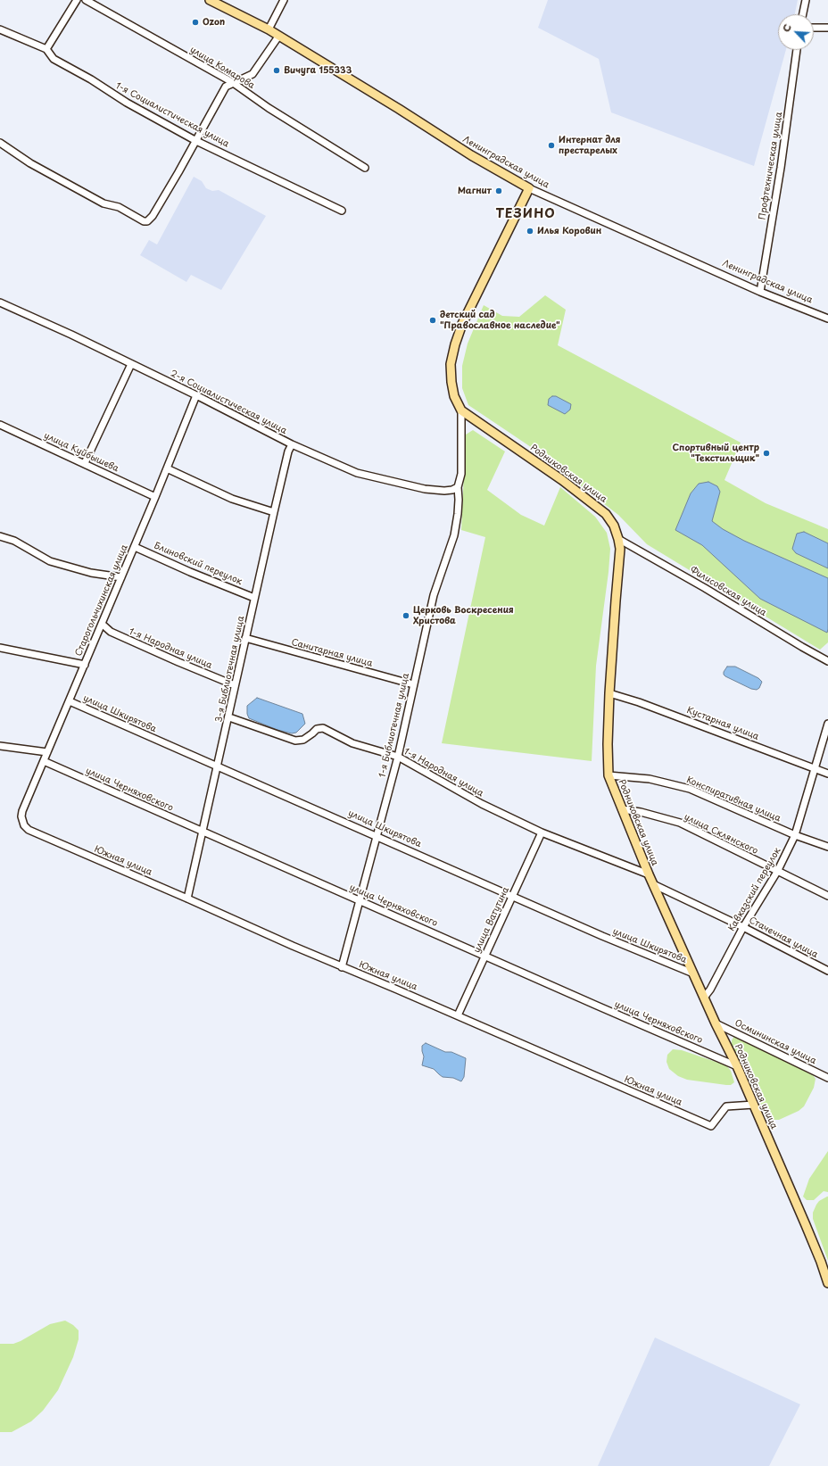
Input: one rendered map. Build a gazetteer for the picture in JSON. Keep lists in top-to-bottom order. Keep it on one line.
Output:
{"streets":{"main road":["Ленинградская улица","Родниковская улица"],"street":["улица Комарова","1-я Социалистическая улица","Профтехническая улица","2-я Социалистическая улица","улица Куйбышева","Блиновский переулок","Филисовская улица","Старогольчихинская улица","1-я Народная улица","Санитарная улица","3-я Библиотечная улица","улица Шкирятова","Кустарная улица","1-я Библиотечная улица","улица Черняховского","Конспиративная улица","улица Склянского","Южная улица","Кавказский переулок","улица Ватутина","Стачечная улица","Осмининская улица"]},"crossings":[["Ленинградская улица","Профтехническая улица"],["2-я Социалистическая улица","Старогольчихинская улица"],["2-я Социалистическая улица","3-я Библиотечная улица"],["2-я Социалистическая улица","1-я Библиотечная улица"],["улица Куйбышева","Старогольчихинская улица"],["Родниковская улица","Филисовская улица"],["Родниковская улица","1-я Народная улица"],["Родниковская улица","улица Шкирятова"],["Родниковская улица","Кустарная улица"],["Родниковская улица","1-я Библиотечная улица"],["Родниковская улица","улица Черняховского"],["Родниковская улица","Конспиративная улица"],["Родниковская улица","улица Склянского"],["Родниковская улица","Южная улица"],["Родниковская улица","Кавказский переулок"],["Родниковская улица","Стачечная улица"],["Родниковская улица","Осмининская улица"],["Блиновский переулок","Старогольчихинская улица"],["Блиновский переулок","3-я Библиотечная улица"],["Старогольчихинская улица","1-я Народная улица"],["Старогольчихинская улица","улица Шкирятова"],["Старогольчихинская улица","улица Черняховского"],["Старогольчихинская улица","Южная улица"],["1-я Народная улица","3-я Библиотечная улица"],["1-я Народная улица","1-я Библиотечная улица"],["1-я Народная улица","улица Ватутина"],["Санитарная улица","3-я Библиотечная улица"],["Санитарная улица","1-я Библиотечная улица"],["3-я Библиотечная улица","улица Шкирятова"],["3-я Библиотечная улица","улица Черняховского"],["3-я Библиотечная улица","Южная улица"],["улица Шкирятова","1-я Библиотечная улица"],["улица Шкирятова","улица Ватутина"],["Кустарная улица","Кавказский переулок"],["1-я Библиотечная улица","улица Черняховского"],["1-я Библиотечная улица","Южная улица"],["улица Черняховского","улица Ватутина"],["Конспиративная улица","Кавказский переулок"],["улица Склянского","Кавказский переулок"],["Южная улица","улица Ватутина"],["Кавказский переулок","Стачечная улица"]],"districts":["ТЕЗИНО"],"places":["Ozon","Вичуга 155333","Интернат для престарелых","Магнит","Илья Коровин","детский сад \"Православное наследие\"","Спортивный центр \"Текстильщик\"","Церковь Воскресения Христова"],"north":"top left"}
